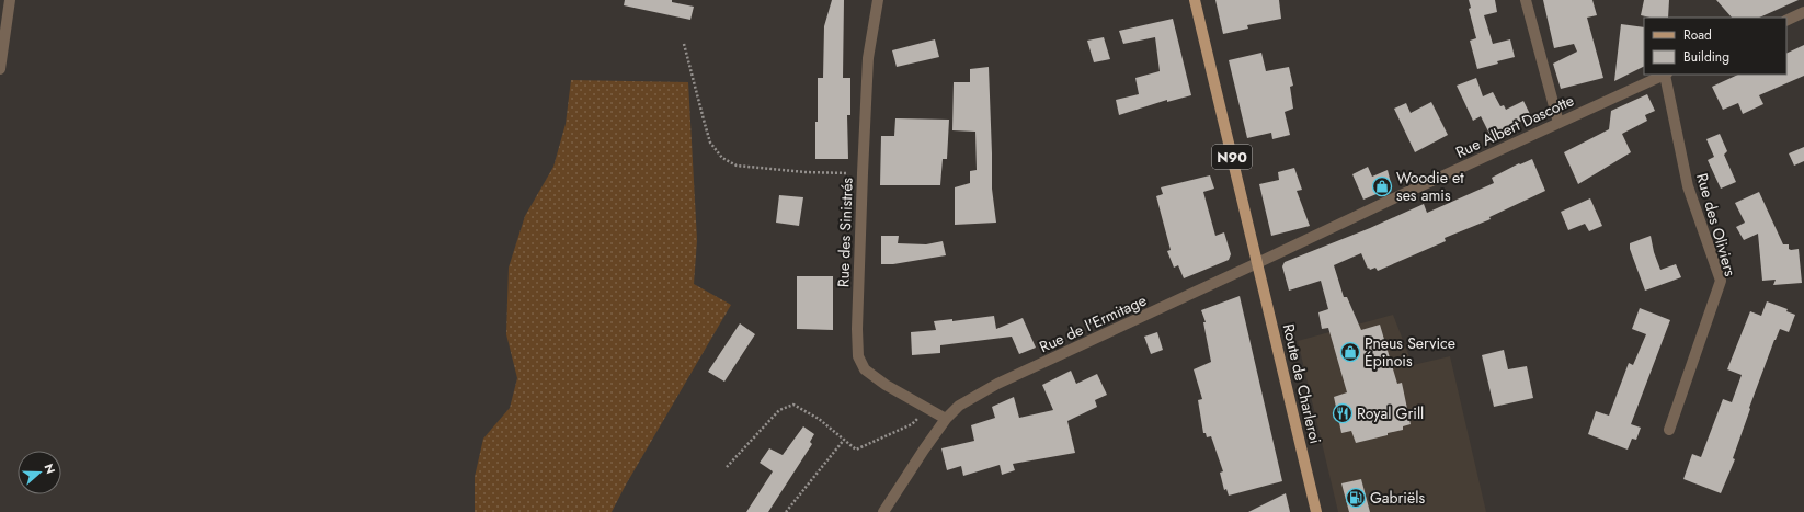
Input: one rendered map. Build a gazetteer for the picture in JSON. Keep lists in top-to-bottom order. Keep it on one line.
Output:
{"streets":{"main road":["N90","Route de Charleroi"],"street":["Rue Albert Dascotte","Rue des Oliviers","Rue des Sinistrés","Rue de l'Ermitage"]},"crossings":[["Rue Albert Dascotte","N90"],["Rue Albert Dascotte","Rue de l'Ermitage"],["Rue Albert Dascotte","Route de Charleroi"],["N90","Rue de l'Ermitage"],["N90","Route de Charleroi"],["Rue des Sinistrés","Rue de l'Ermitage"],["Rue de l'Ermitage","Route de Charleroi"]],"places":{"shop":["Woodie et ses amis","Pneus Service Épinois"],"restaurant":["Royal Grill"],"fuel station":["Gabriëls"]},"legend":["Road","Building"],"north":"right"}
